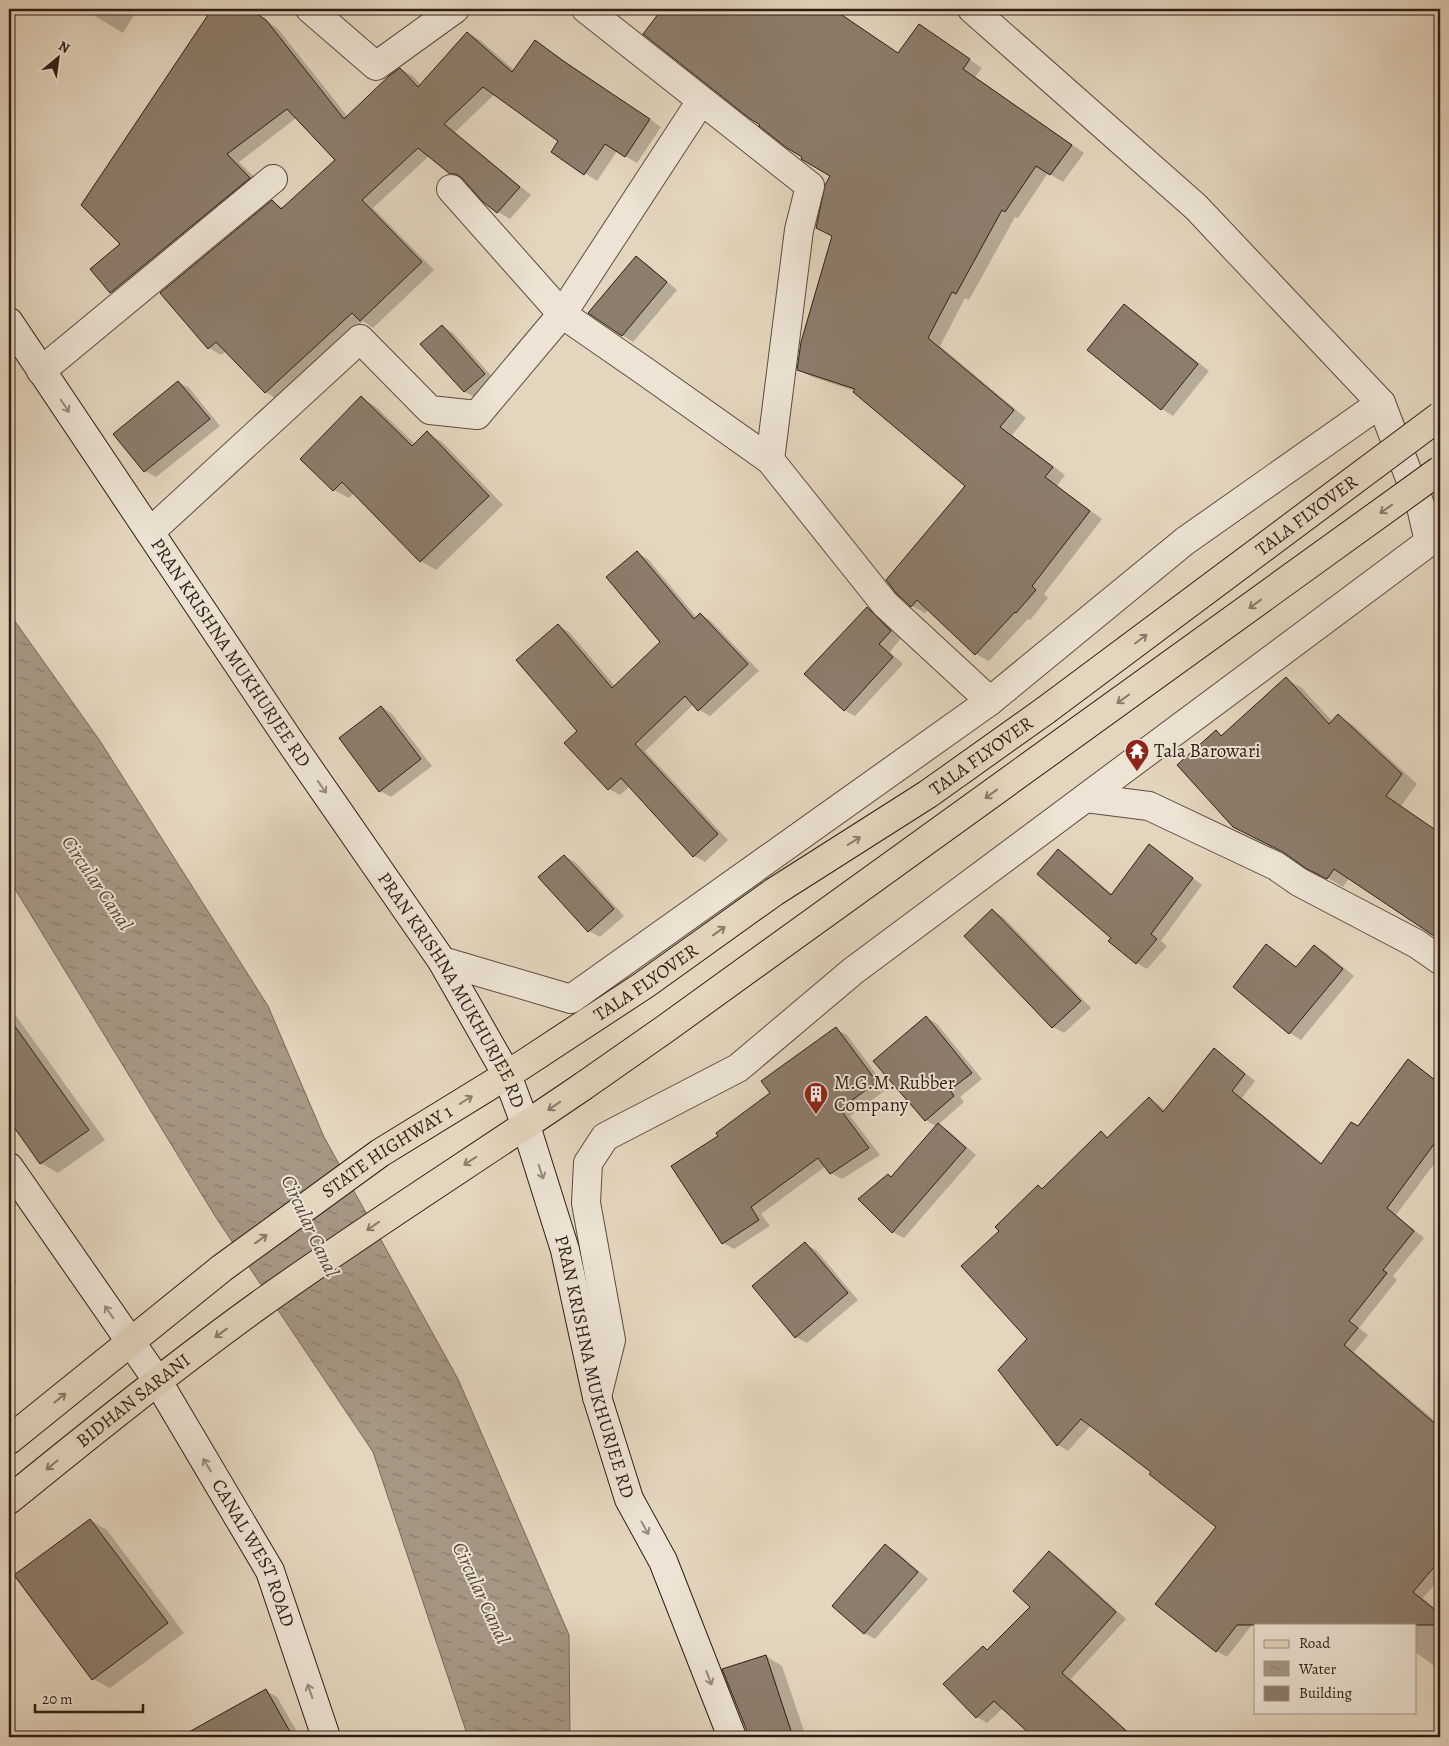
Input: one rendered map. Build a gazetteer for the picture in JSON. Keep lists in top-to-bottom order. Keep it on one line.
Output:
{"streets":{"main road":["TALA FLYOVER","STATE HIGHWAY 1","BIDHAN SARANI"],"street":["PRAN KRISHNA MUKHURJEE RD","CANAL WEST ROAD"]},"crossings":[["TALA FLYOVER","PRAN KRISHNA MUKHURJEE RD"],["TALA FLYOVER","STATE HIGHWAY 1"],["TALA FLYOVER","BIDHAN SARANI"],["PRAN KRISHNA MUKHURJEE RD","STATE HIGHWAY 1"],["PRAN KRISHNA MUKHURJEE RD","BIDHAN SARANI"],["STATE HIGHWAY 1","CANAL WEST ROAD"],["BIDHAN SARANI","CANAL WEST ROAD"]],"one_way":["PRAN KRISHNA MUKHURJEE RD","STATE HIGHWAY 1","BIDHAN SARANI","CANAL WEST ROAD"],"water":["Circular Canal"],"places":{"temple":["Tala Barowari"],"building":["M.G.M. Rubber Company"]},"legend":["Road","Water","Building"],"scale_bar":"20 m","north":"top right"}
